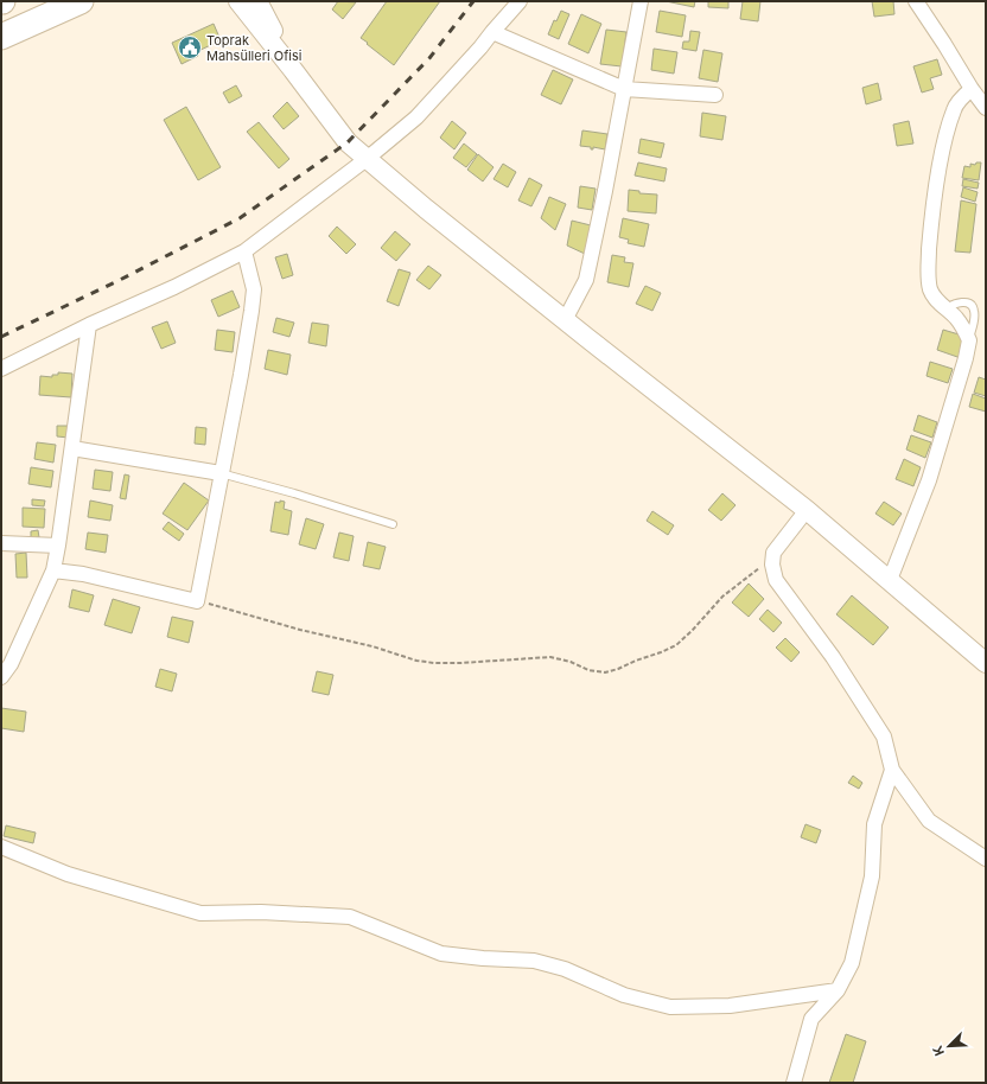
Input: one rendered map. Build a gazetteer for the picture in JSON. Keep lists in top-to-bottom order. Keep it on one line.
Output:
{"places":{"public building":["Toprak Mahsülleri Ofisi"]},"north":"bottom left"}
